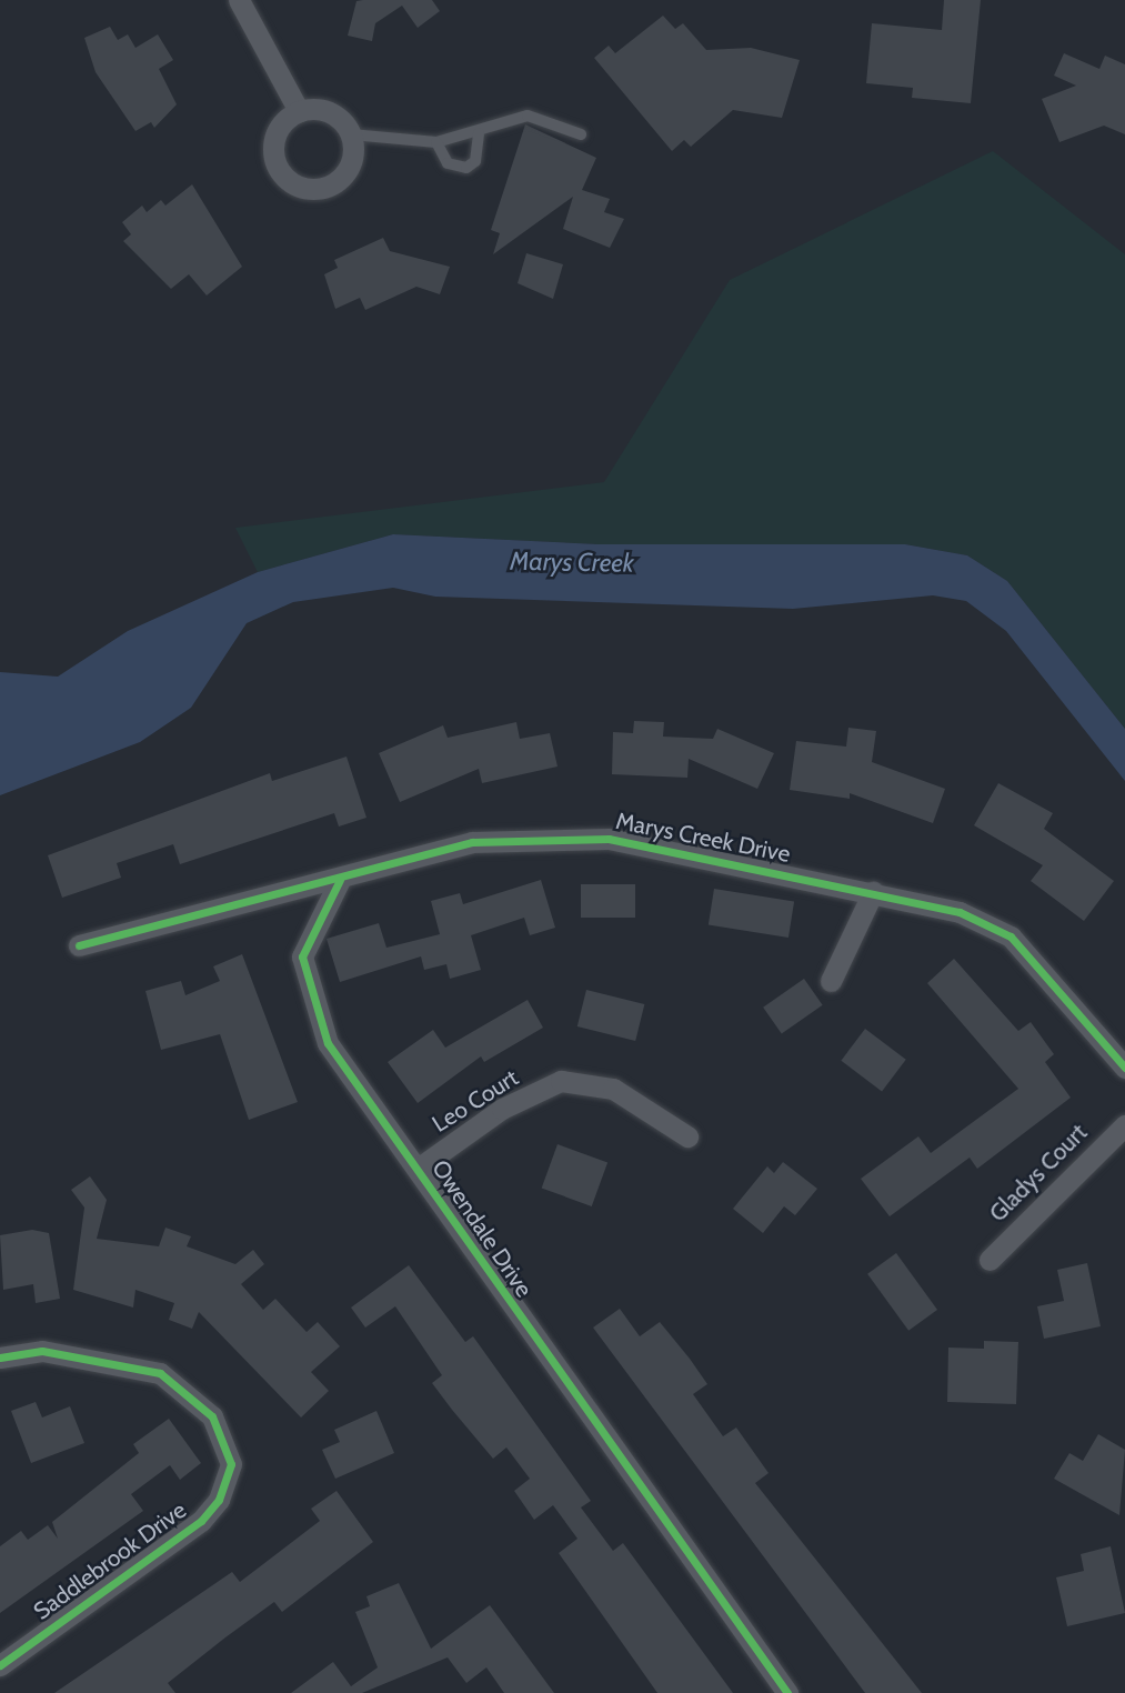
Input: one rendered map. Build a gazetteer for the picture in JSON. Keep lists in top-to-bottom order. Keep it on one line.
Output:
{"streets":{"street":["Marys Creek Drive","Leo Court","Gladys Court","Owendale Drive","Saddlebrook Drive"]},"crossings":[["Marys Creek Drive","Owendale Drive"],["Leo Court","Owendale Drive"]],"water":["Marys Creek"]}
